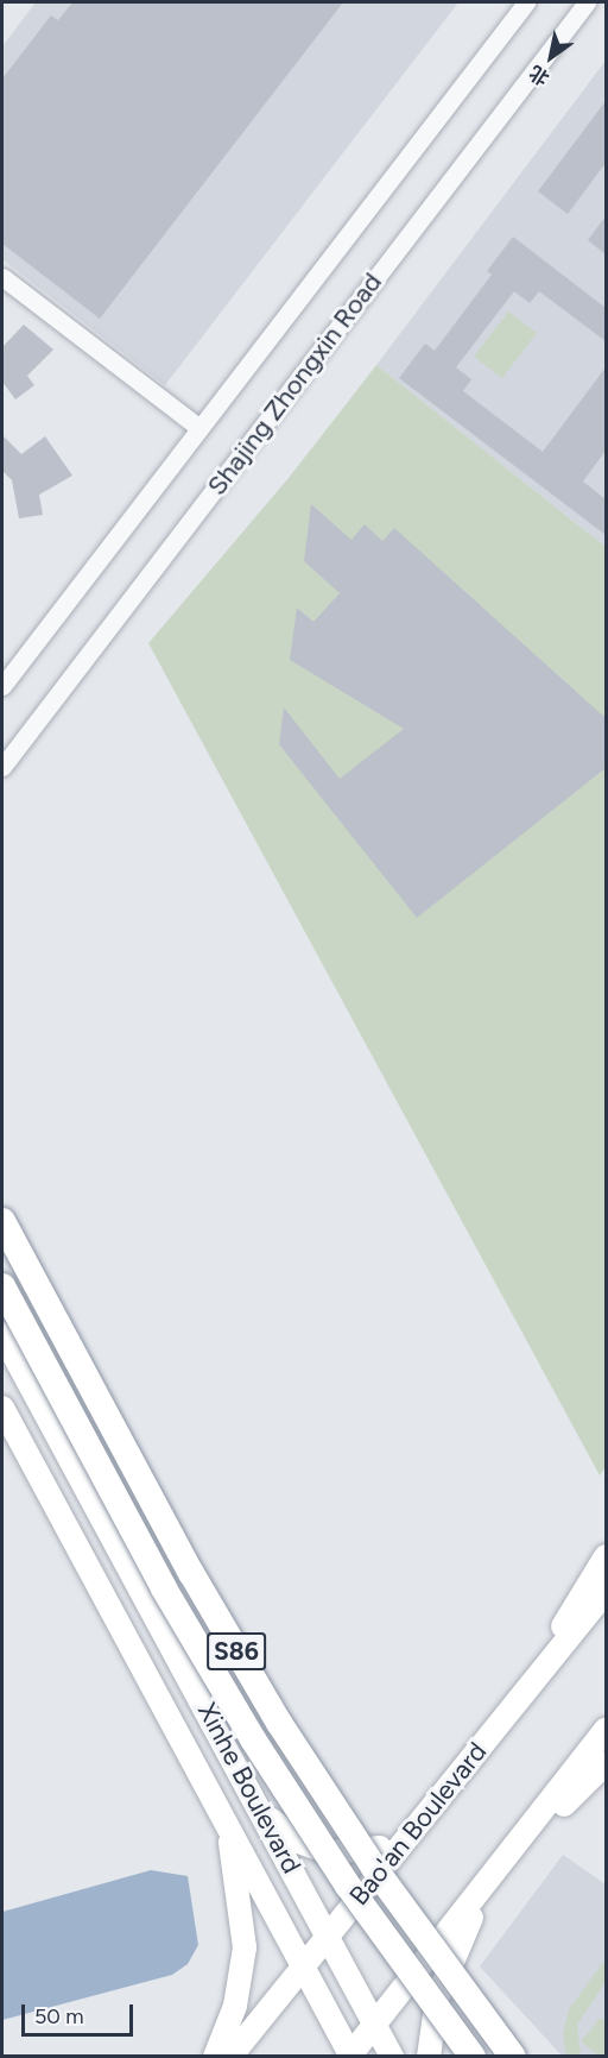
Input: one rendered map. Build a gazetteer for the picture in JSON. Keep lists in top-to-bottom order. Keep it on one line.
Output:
{"streets":{"highway":["S86"],"main road":["Xinhe Boulevard","Bao'an Boulevard"],"street":["Shajing Zhongxin Road"]},"crossings":[["Xinhe Boulevard","Bao'an Boulevard"]],"scale_bar":"50 m","north":"bottom left"}
